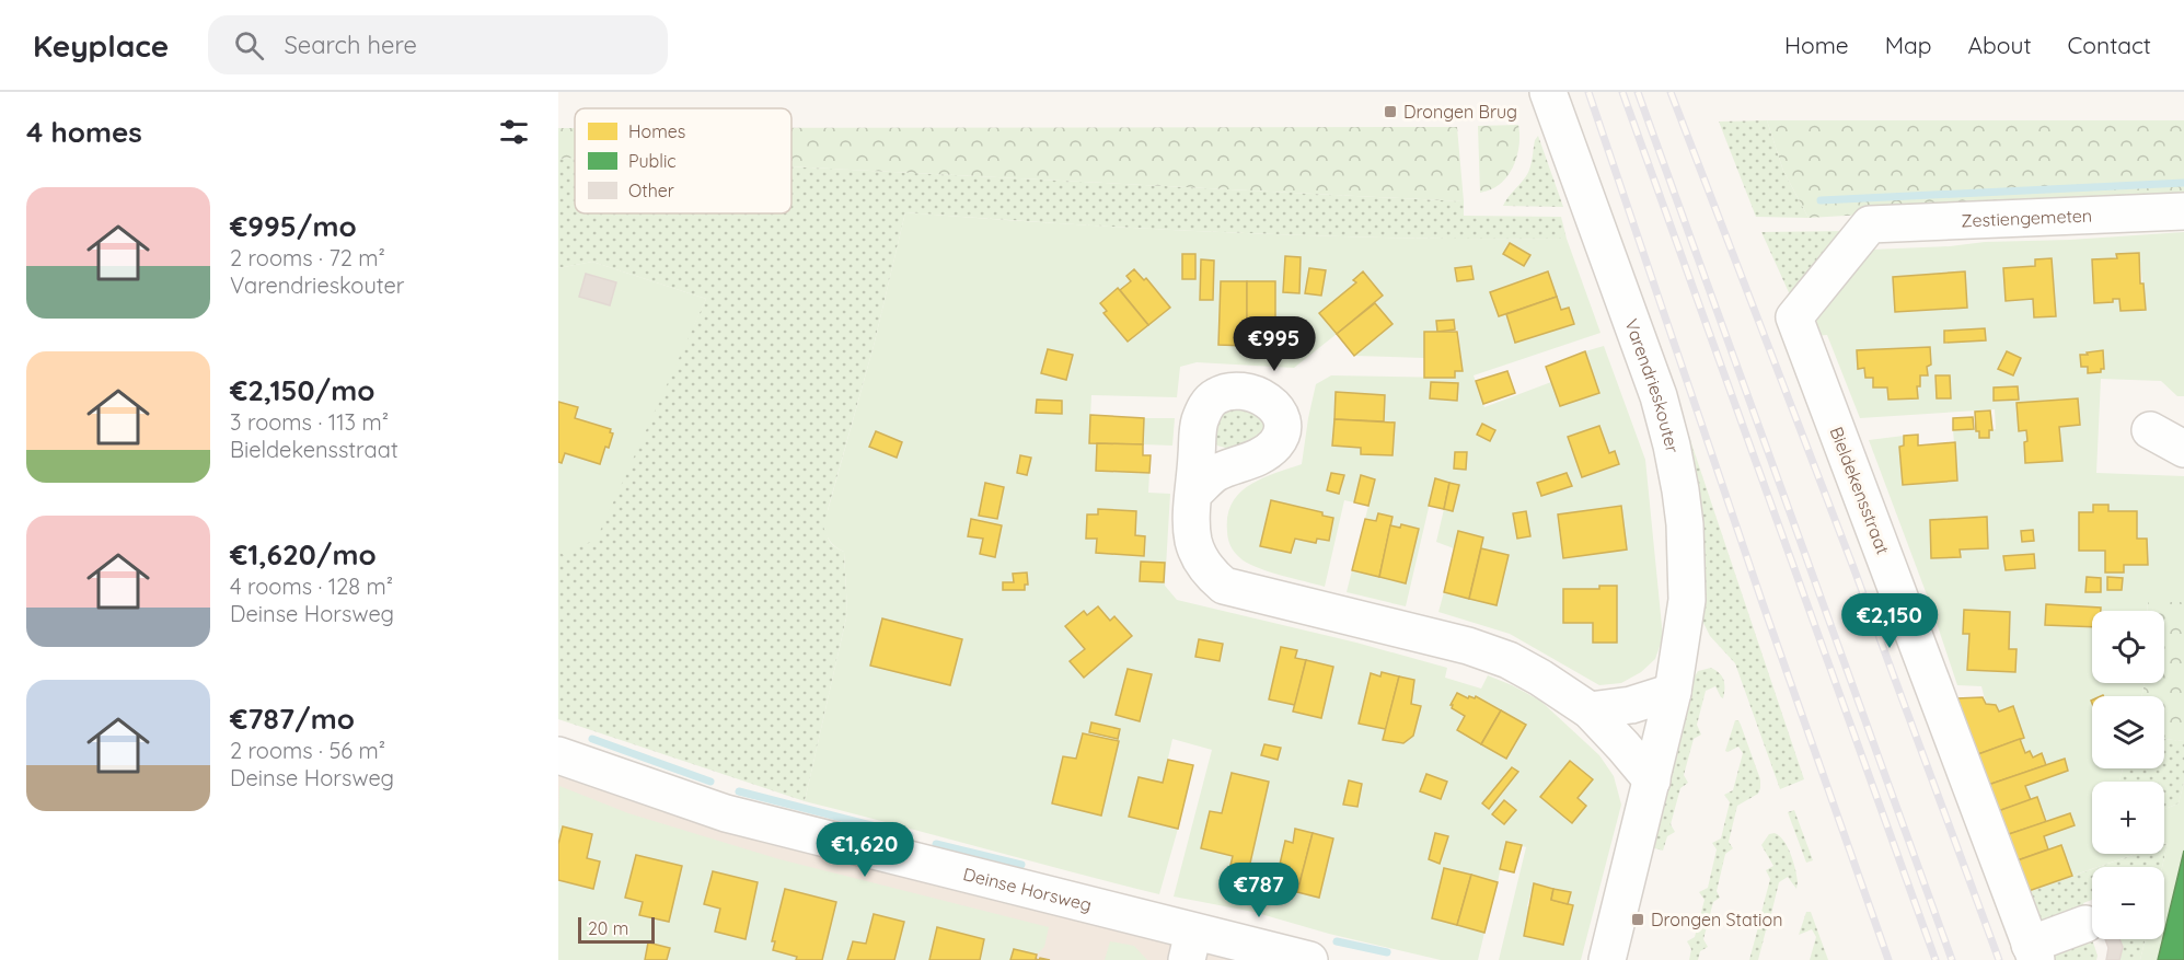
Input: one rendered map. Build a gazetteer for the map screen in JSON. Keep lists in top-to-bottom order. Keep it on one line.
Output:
{"streets":{"street":["Zestiengemeten","Varendrieskouter","Bieldekensstraat","Deinse Horsweg"]},"crossings":[["Zestiengemeten","Bieldekensstraat"]],"places":{"transit":["Drongen Brug","Drongen Station"]},"legend":["Homes","Public","Other"],"scale_bar":"20 m","page":{"header":"Keyplace","search":"Search here","nav":["Home","Map","About","Contact"],"heading":"4 homes","list":[{"name":"€995/mo","note":"2 rooms · 72 m² · Varendrieskouter"},{"name":"€2,150/mo","note":"3 rooms · 113 m² · Bieldekensstraat"},{"name":"€1,620/mo","note":"4 rooms · 128 m² · Deinse Horsweg"},{"name":"€787/mo","note":"2 rooms · 56 m² · Deinse Horsweg"}],"price":["€995","€2,150","€1,620","€787"],"map_buttons":["+","−"],"scale":"20 m"}}
